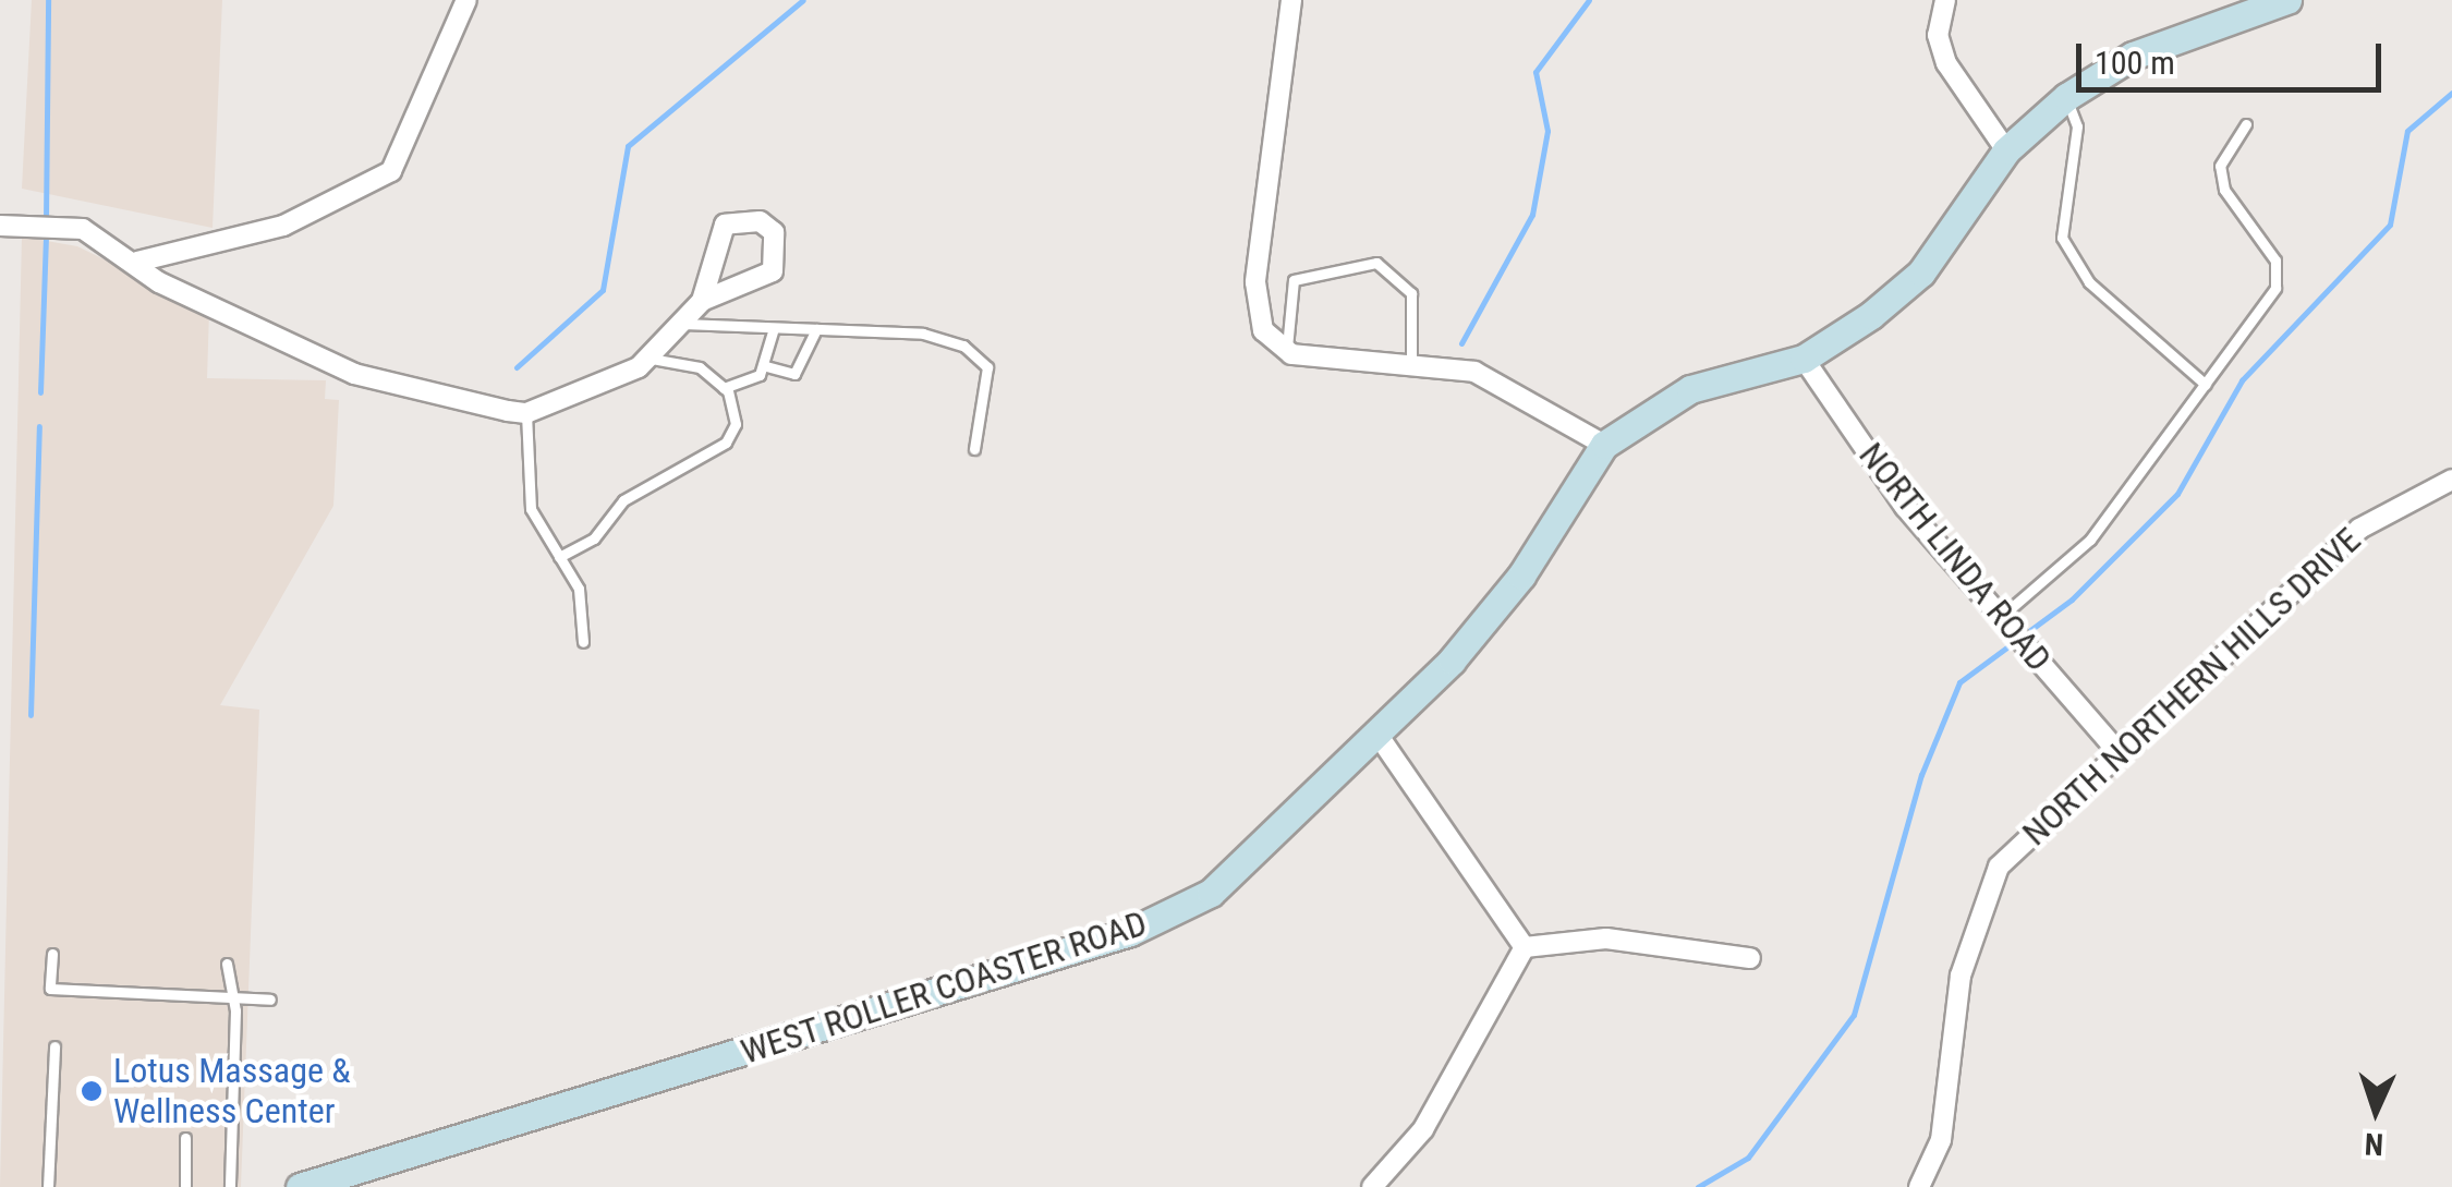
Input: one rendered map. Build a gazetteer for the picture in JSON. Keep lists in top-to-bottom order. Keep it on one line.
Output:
{"streets":{"street":["NORTH LINDA ROAD","NORTH NORTHERN HILLS DRIVE","WEST ROLLER COASTER ROAD"]},"crossings":[["NORTH LINDA ROAD","NORTH NORTHERN HILLS DRIVE"],["NORTH LINDA ROAD","WEST ROLLER COASTER ROAD"]],"places":["Lotus Massage & Wellness Center"],"scale_bar":"100 m","north":"bottom"}
